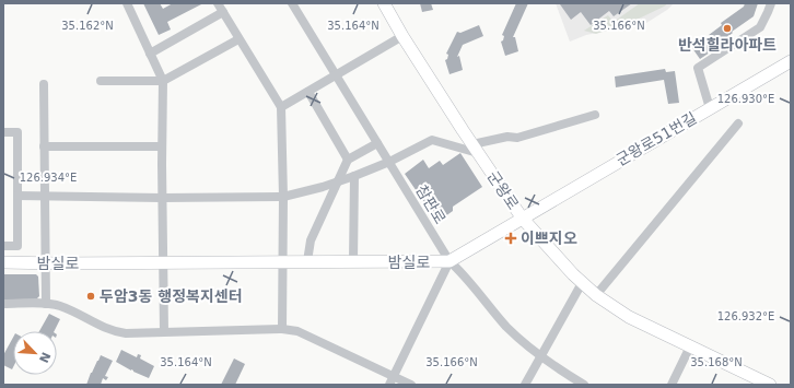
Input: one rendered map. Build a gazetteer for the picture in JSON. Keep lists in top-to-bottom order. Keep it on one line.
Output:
{"streets":{"main road":["군왕로51번길","군왕로","밤실로"],"street":["참판로"]},"crossings":[["군왕로51번길","군왕로"],["군왕로51번길","밤실로"],["군왕로","밤실로"],["참판로","밤실로"]],"places":{"other":["반석힐라아파트","두암3동 행정복지센터"],"health":["이쁘지오"]},"north":"bottom right","coordinates":["35.162°N","35.164°N","35.166°N","126.930°E","126.934°E","126.932°E","35.168°N"]}
